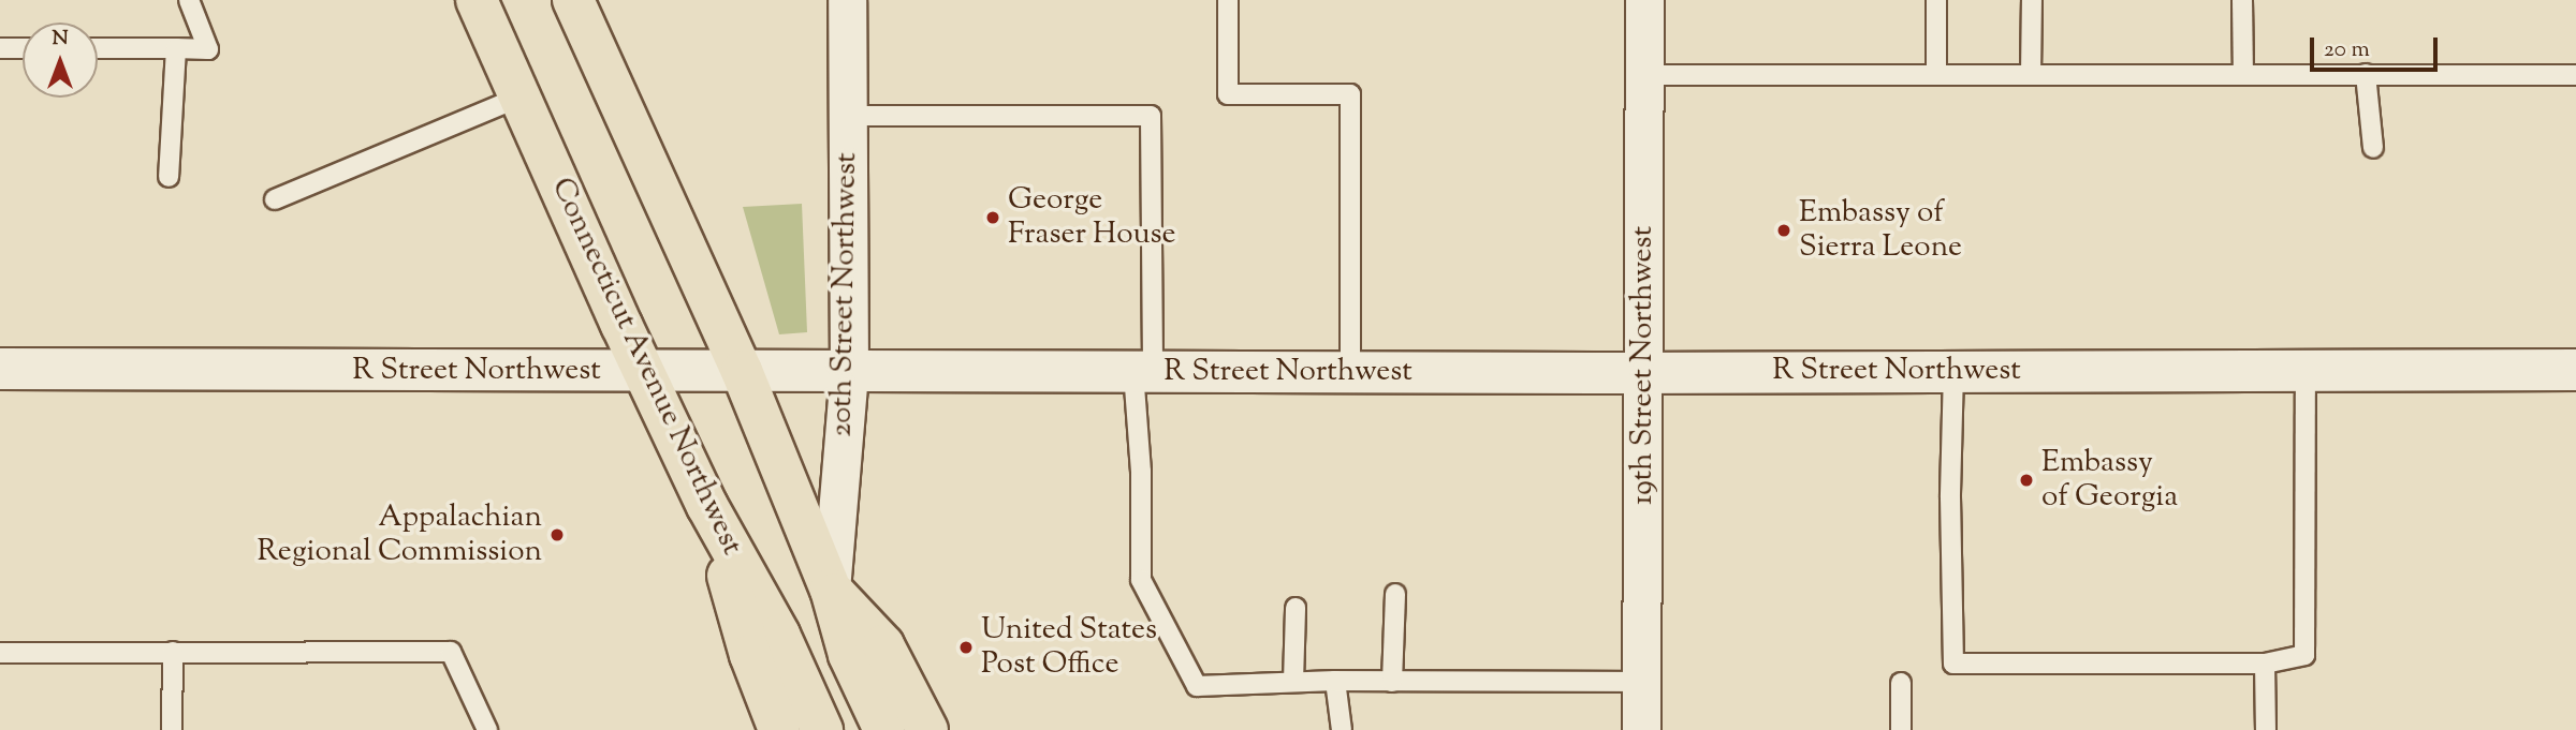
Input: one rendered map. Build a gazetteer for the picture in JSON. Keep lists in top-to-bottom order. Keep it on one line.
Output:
{"streets":{"main road":["Connecticut Avenue Northwest","R Street Northwest"],"street":["20th Street Northwest","19th Street Northwest"]},"crossings":[["20th Street Northwest","R Street Northwest"],["19th Street Northwest","R Street Northwest"],["Connecticut Avenue Northwest","R Street Northwest"]],"places":["George Fraser House","Embassy of Sierra Leone","Embassy of Georgia","Appalachian Regional Commission","United States Post Office"],"scale_bar":"20 m","north":"top"}
